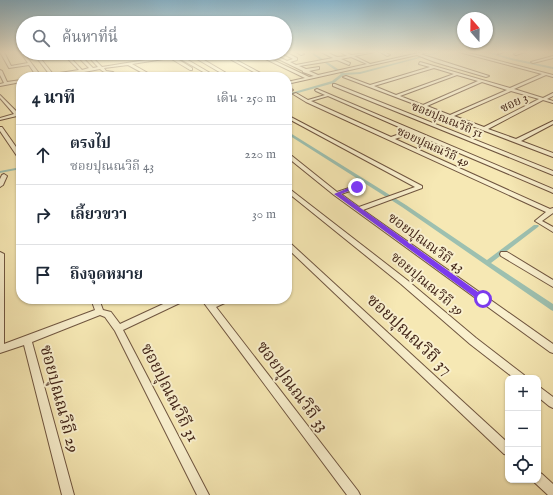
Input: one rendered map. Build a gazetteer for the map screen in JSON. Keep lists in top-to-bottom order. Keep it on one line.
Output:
{"streets":{"street":["ซอย 3","ซอยปุณณวิถี 51","ซอยปุณณวิถี 49","ซอยปุณณวิถี 43","ซอยปุณณวิถี 39","ซอยปุณณวิถี 37","ซอยปุณณวิถี 33","ซอยปุณณวิถี 31","ซอยปุณณวิถี 29"]},"north":"top","page":{"search":"ค้นหาที่นี่","heading":["4 นาที","เดิน · 250 m"],"list":[["ตรงไป","ซอยปุณณวิถี 43","220 m"],["เลี้ยวขวา","30 m"],"ถึงจุดหมาย"],"map_buttons":["+","−"]}}
